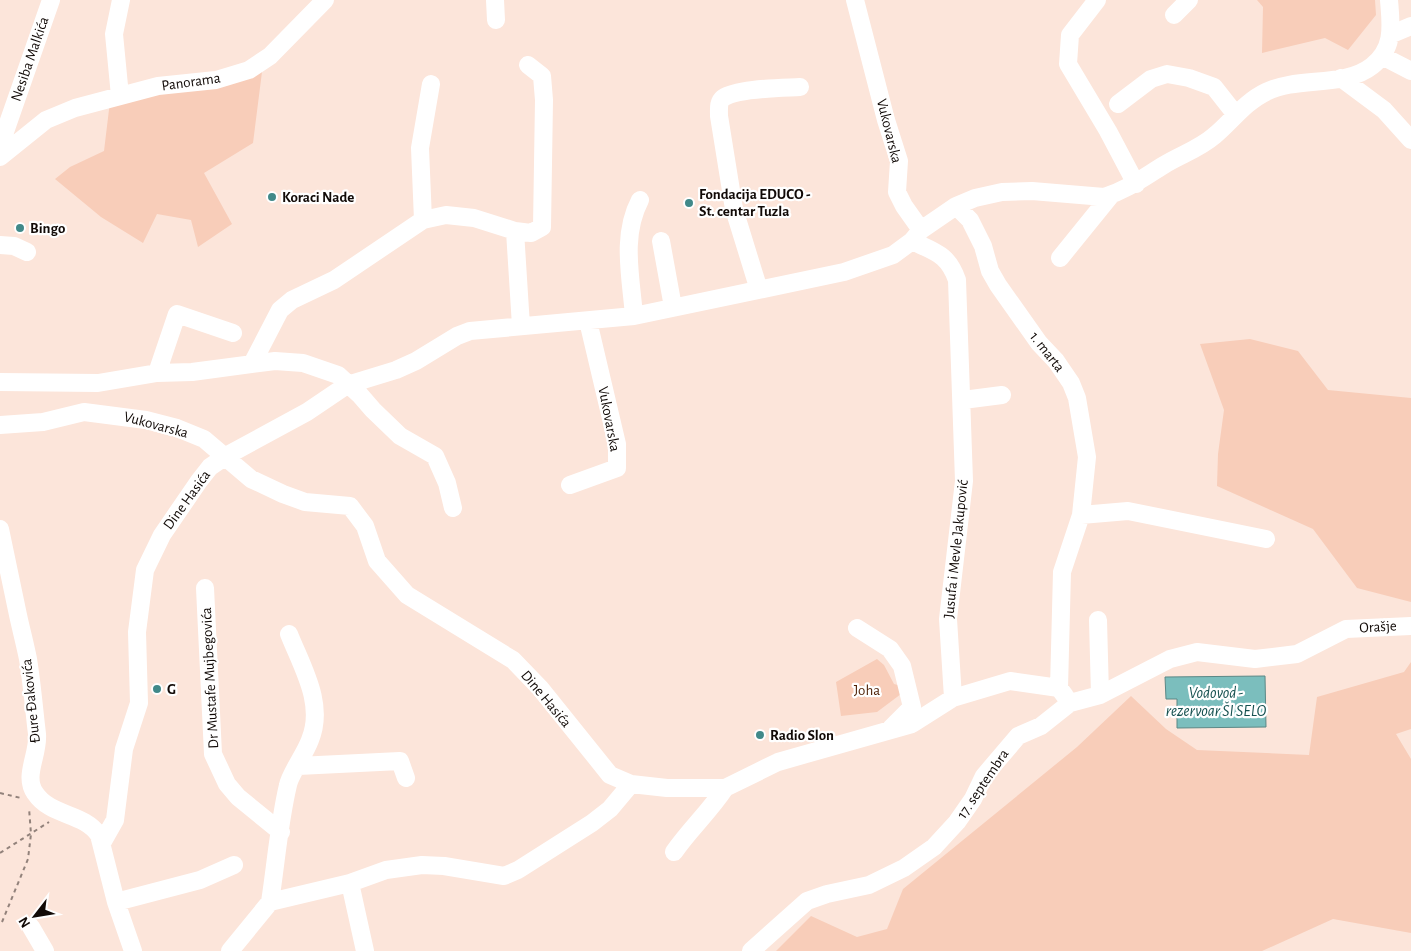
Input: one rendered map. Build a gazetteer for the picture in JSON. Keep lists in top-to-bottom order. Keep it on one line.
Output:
{"streets":{"street":["Nesiba Malkića","Panorama","Vukovarska","1. marta","Dine Hasića","Jusufa i Mevle Jakupović","Orašje","Dr Mustafe Mujbegovića","Đure Đakovića","17. septembra"]},"crossings":[["Vukovarska","Dine Hasića"],["Vukovarska","Jusufa i Mevle Jakupović"],["Orašje","17. septembra"]],"water":["Vodovod - rezervoar ŠI SELO"],"parks":["Joha"],"places":["Koraci Nade","Fondacija EDUCO - St. centar Tuzla","Bingo","G","Radio Slon"],"north":"bottom left"}
